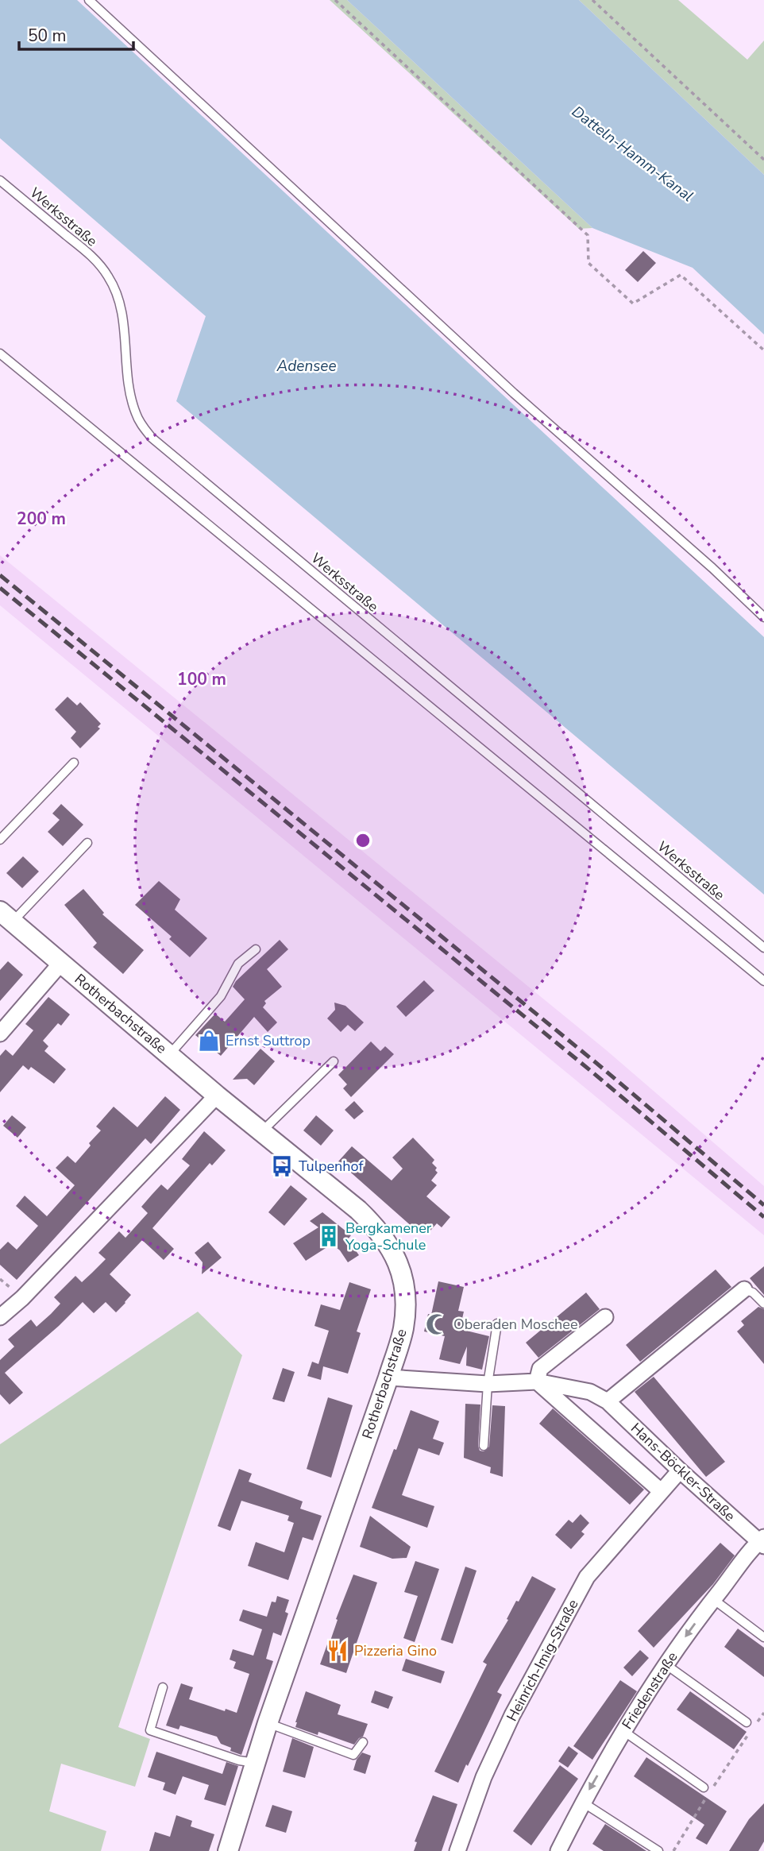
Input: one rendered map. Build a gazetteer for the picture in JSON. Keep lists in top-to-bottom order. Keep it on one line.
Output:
{"streets":{"street":["Rotherbachstraße","Hans-Böckler-Straße","Heinrich-Imig-Straße","Friedenstraße"],"lane":["Werksstraße"]},"crossings":[["Rotherbachstraße","Hans-Böckler-Straße"],["Hans-Böckler-Straße","Heinrich-Imig-Straße"],["Hans-Böckler-Straße","Friedenstraße"]],"one_way":["Friedenstraße"],"water":["Datteln-Hamm-Kanal","Adensee"],"places":{"shop":["Ernst Suttrop"],"bus stop":["Tulpenhof"],"building":["Bergkamener Yoga-Schule"],"mosque":["Oberaden Moschee"],"restaurant":["Pizzeria Gino"]},"scale_bar":"50 m","rings":["200 m","100 m"]}
